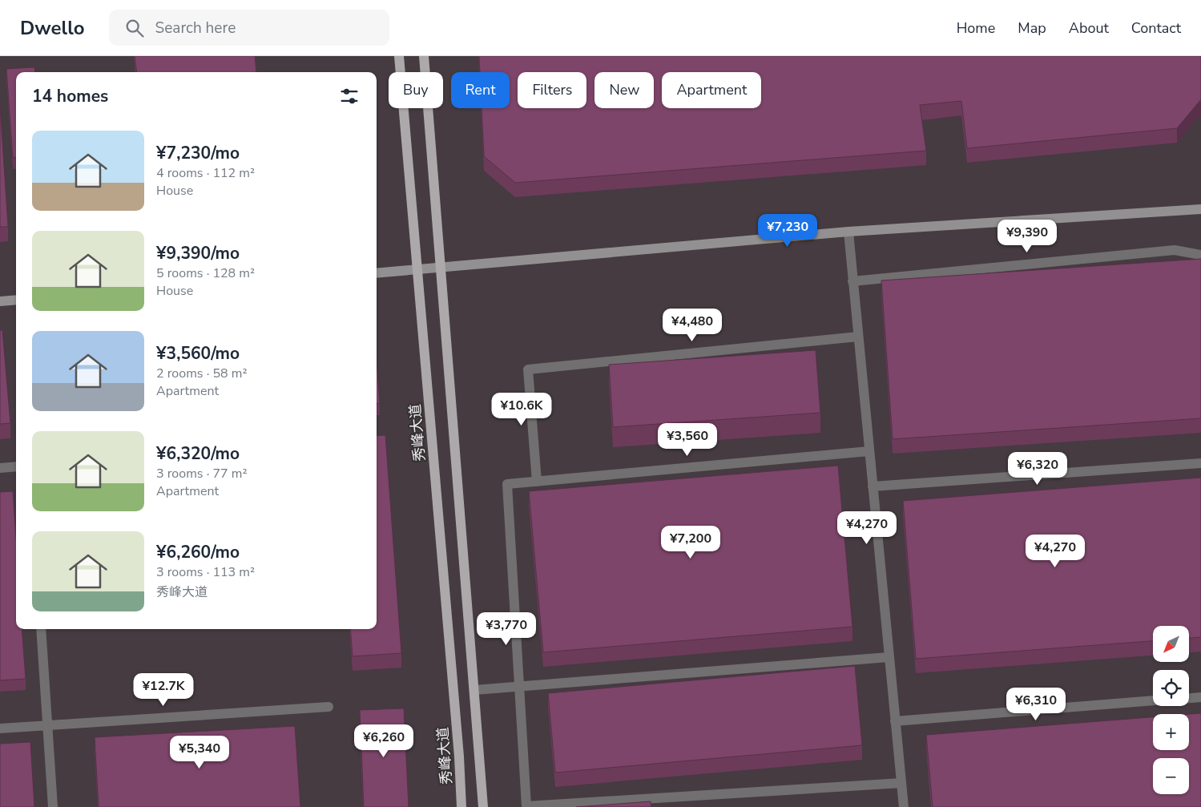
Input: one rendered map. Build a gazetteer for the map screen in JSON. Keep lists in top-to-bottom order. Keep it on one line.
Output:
{"streets":{"main road":["秀峰大道"]},"north":"bottom left","page":{"header":"Dwello","search":"Search here","nav":["Home","Map","About","Contact"],"chip":["Buy","Rent","Filters","New","Apartment"],"heading":"14 homes","list":[{"name":"¥7,230/mo","note":"4 rooms · 112 m² · House"},{"name":"¥9,390/mo","note":"5 rooms · 128 m² · House"},{"name":"¥3,560/mo","note":"2 rooms · 58 m² · Apartment"},{"name":"¥6,320/mo","note":"3 rooms · 77 m² · Apartment"},{"name":"¥6,260/mo","note":"3 rooms · 113 m² · 秀峰大道"}],"price":["¥7,230","¥9,390","¥4,480","¥10.6K","¥3,560","¥6,320","¥4,270","¥7,200","¥4,270","¥3,770","¥12.7K","¥6,310","¥6,260","¥5,340"],"map_buttons":["+","−"]}}
